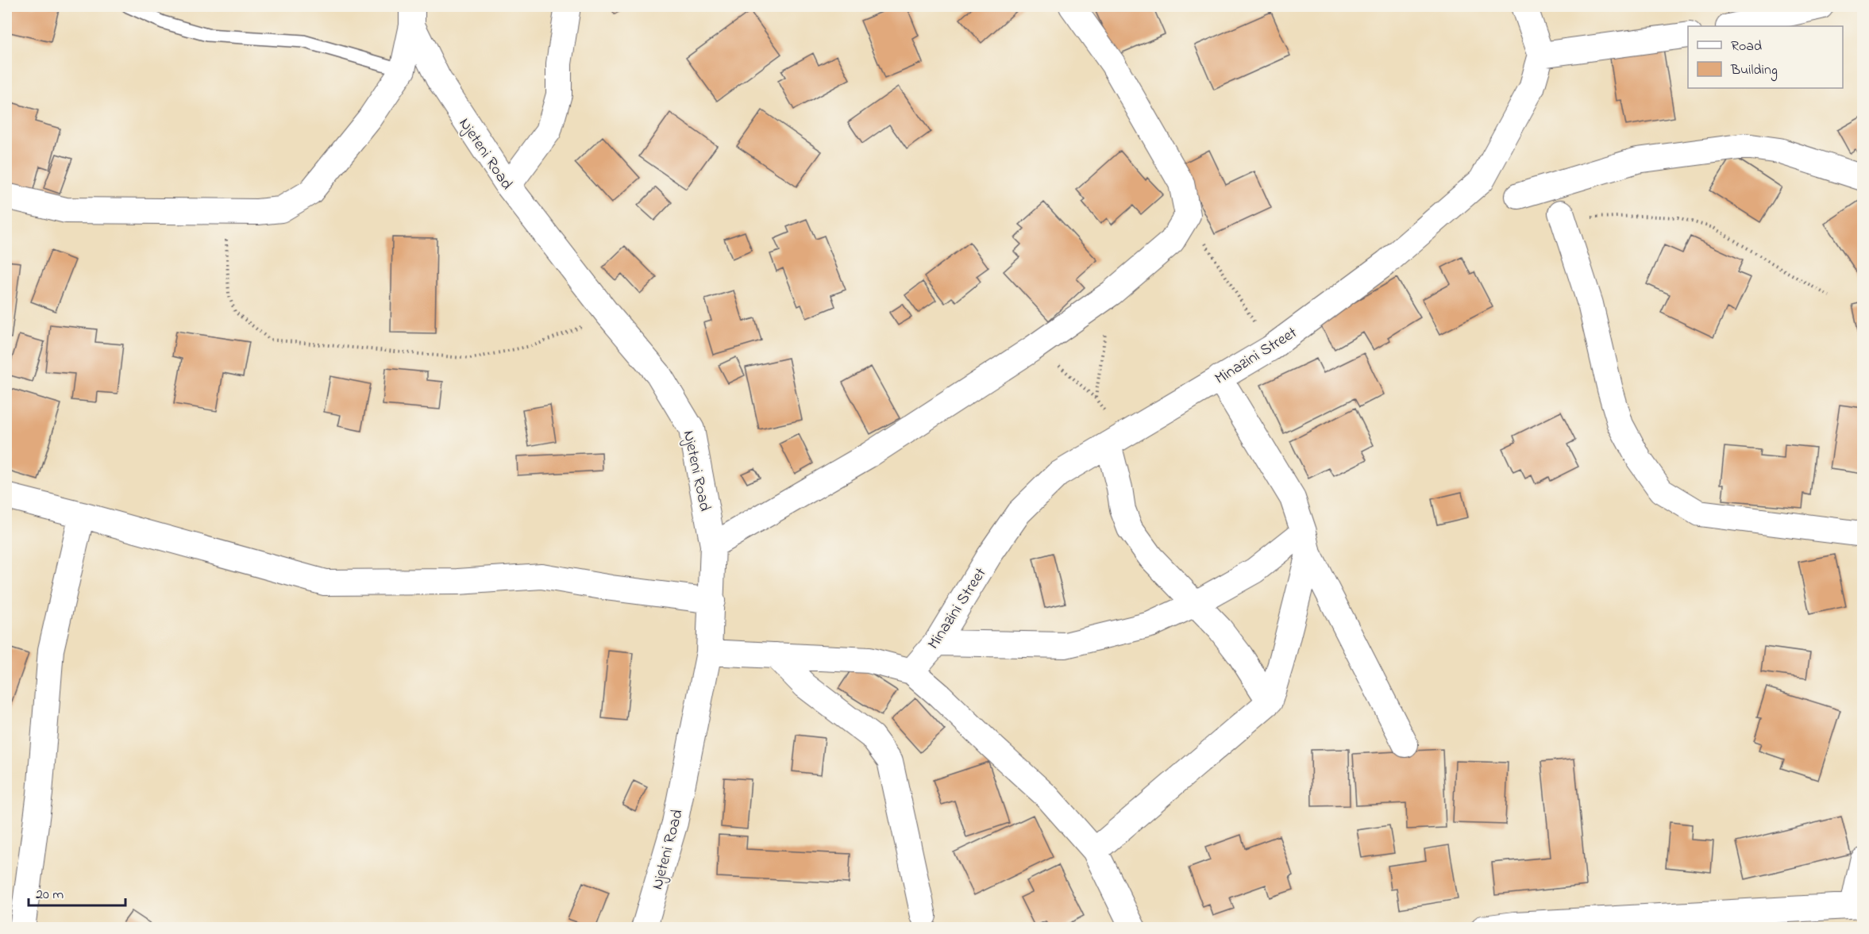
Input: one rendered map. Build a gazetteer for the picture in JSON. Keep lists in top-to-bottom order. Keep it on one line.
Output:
{"streets":{"street":["Njeteni Road","Minazini Street"]},"legend":["Road","Building"],"scale_bar":"20 m"}
